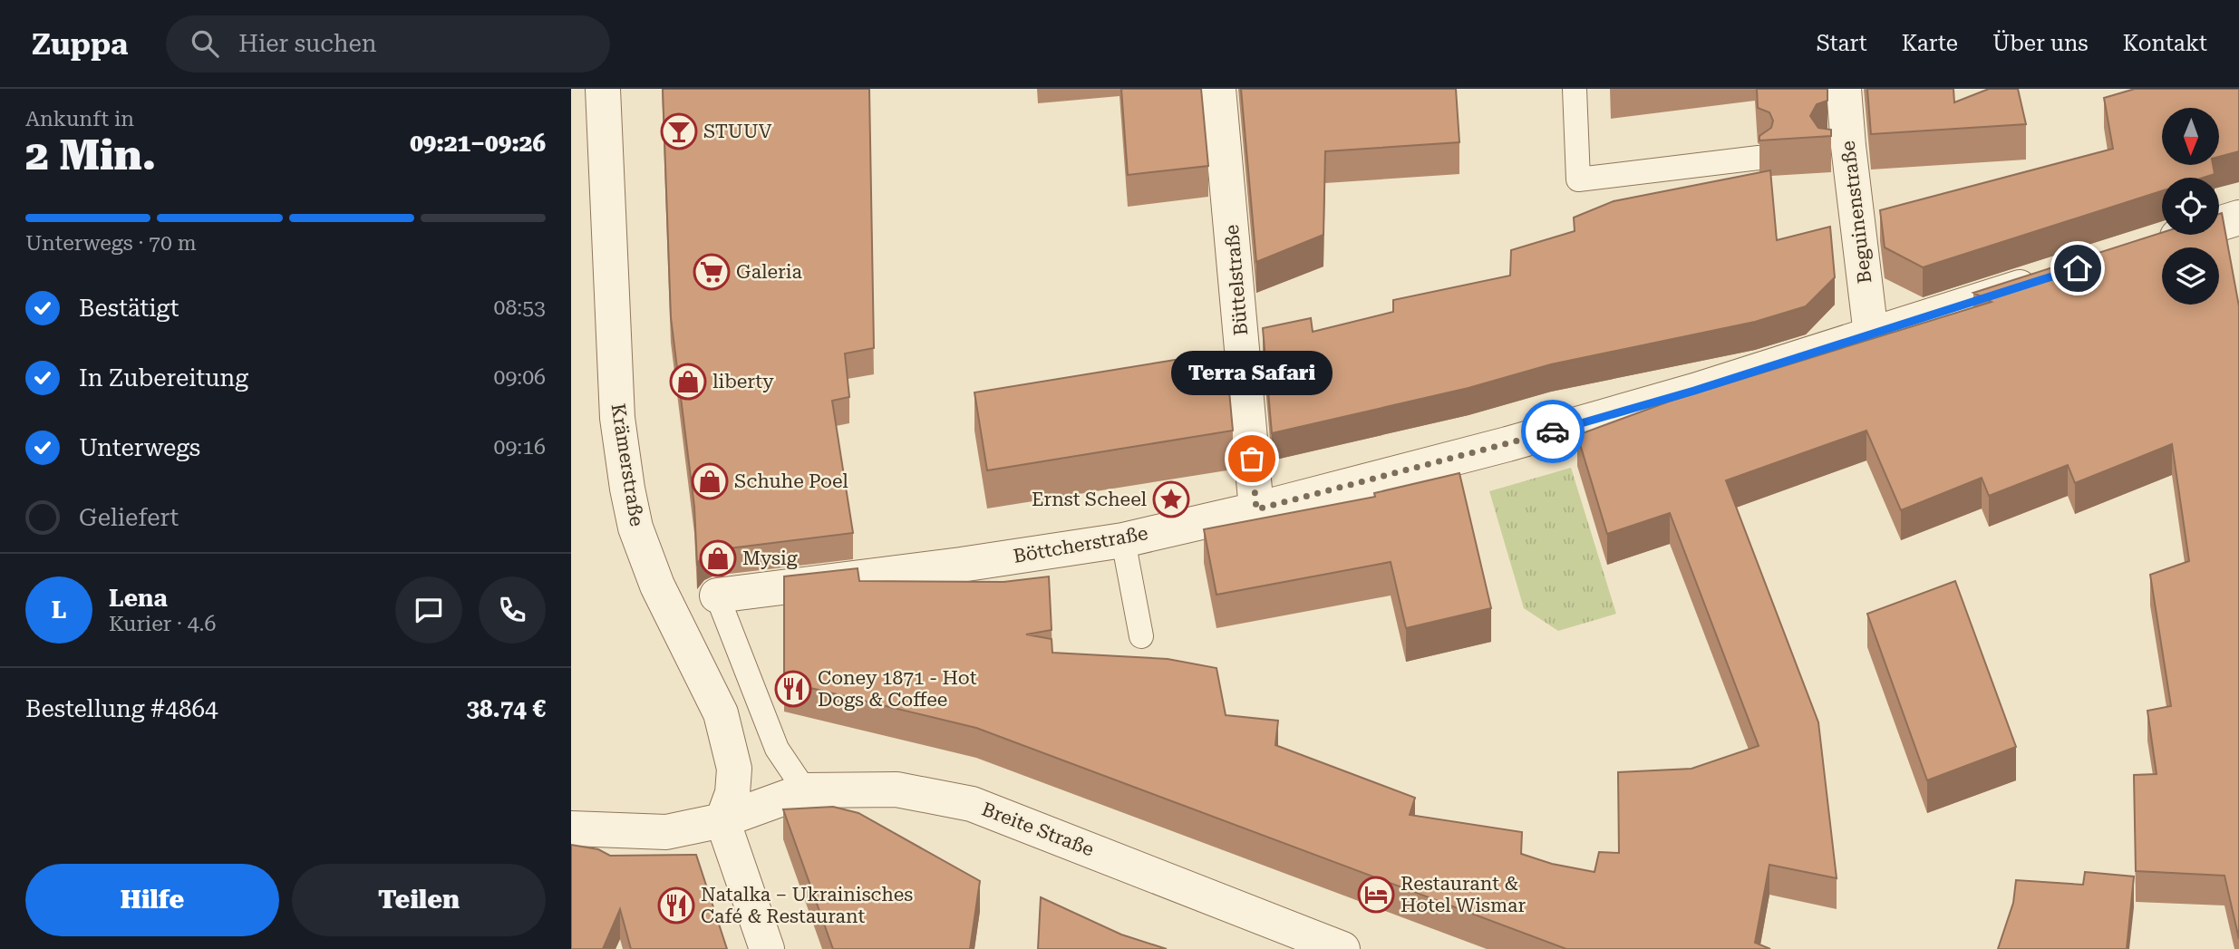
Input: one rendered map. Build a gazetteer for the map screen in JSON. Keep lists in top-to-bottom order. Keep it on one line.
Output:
{"streets":{"street":["Beguinenstraße","Büttelstraße","Krämerstraße","Böttcherstraße","Breite Straße"]},"crossings":[["Beguinenstraße","Böttcherstraße"],["Büttelstraße","Böttcherstraße"],["Krämerstraße","Breite Straße"]],"places":{"bar":["STUUV"],"supermarket":["Galeria"],"shop":["liberty","Schuhe Poel","Mysig"],"other":["Terra Safari"],"place":["Ernst Scheel"],"restaurant":["Coney 1871 - Hot Dogs & Coffee","Natalka – Ukrainisches Café & Restaurant"],"hotel":["Restaurant & Hotel Wismar"]},"north":"bottom","page":{"header":"Zuppa","search":"Hier suchen","nav":["Start","Karte","Über uns","Kontakt"],"heading":["2 Min.","Ankunft in","09:21–09:26"],"panel":["Lena","Kurier · 4.6","Bestellung #4864","38.74 €"],"bar":"Unterwegs · 70 m","list":[["Bestätigt","08:53"],["In Zubereitung","09:06"],["Unterwegs","09:16"],"Geliefert"],"bubble":"Terra Safari","round":"L","buttons":["Hilfe","Teilen"]}}
